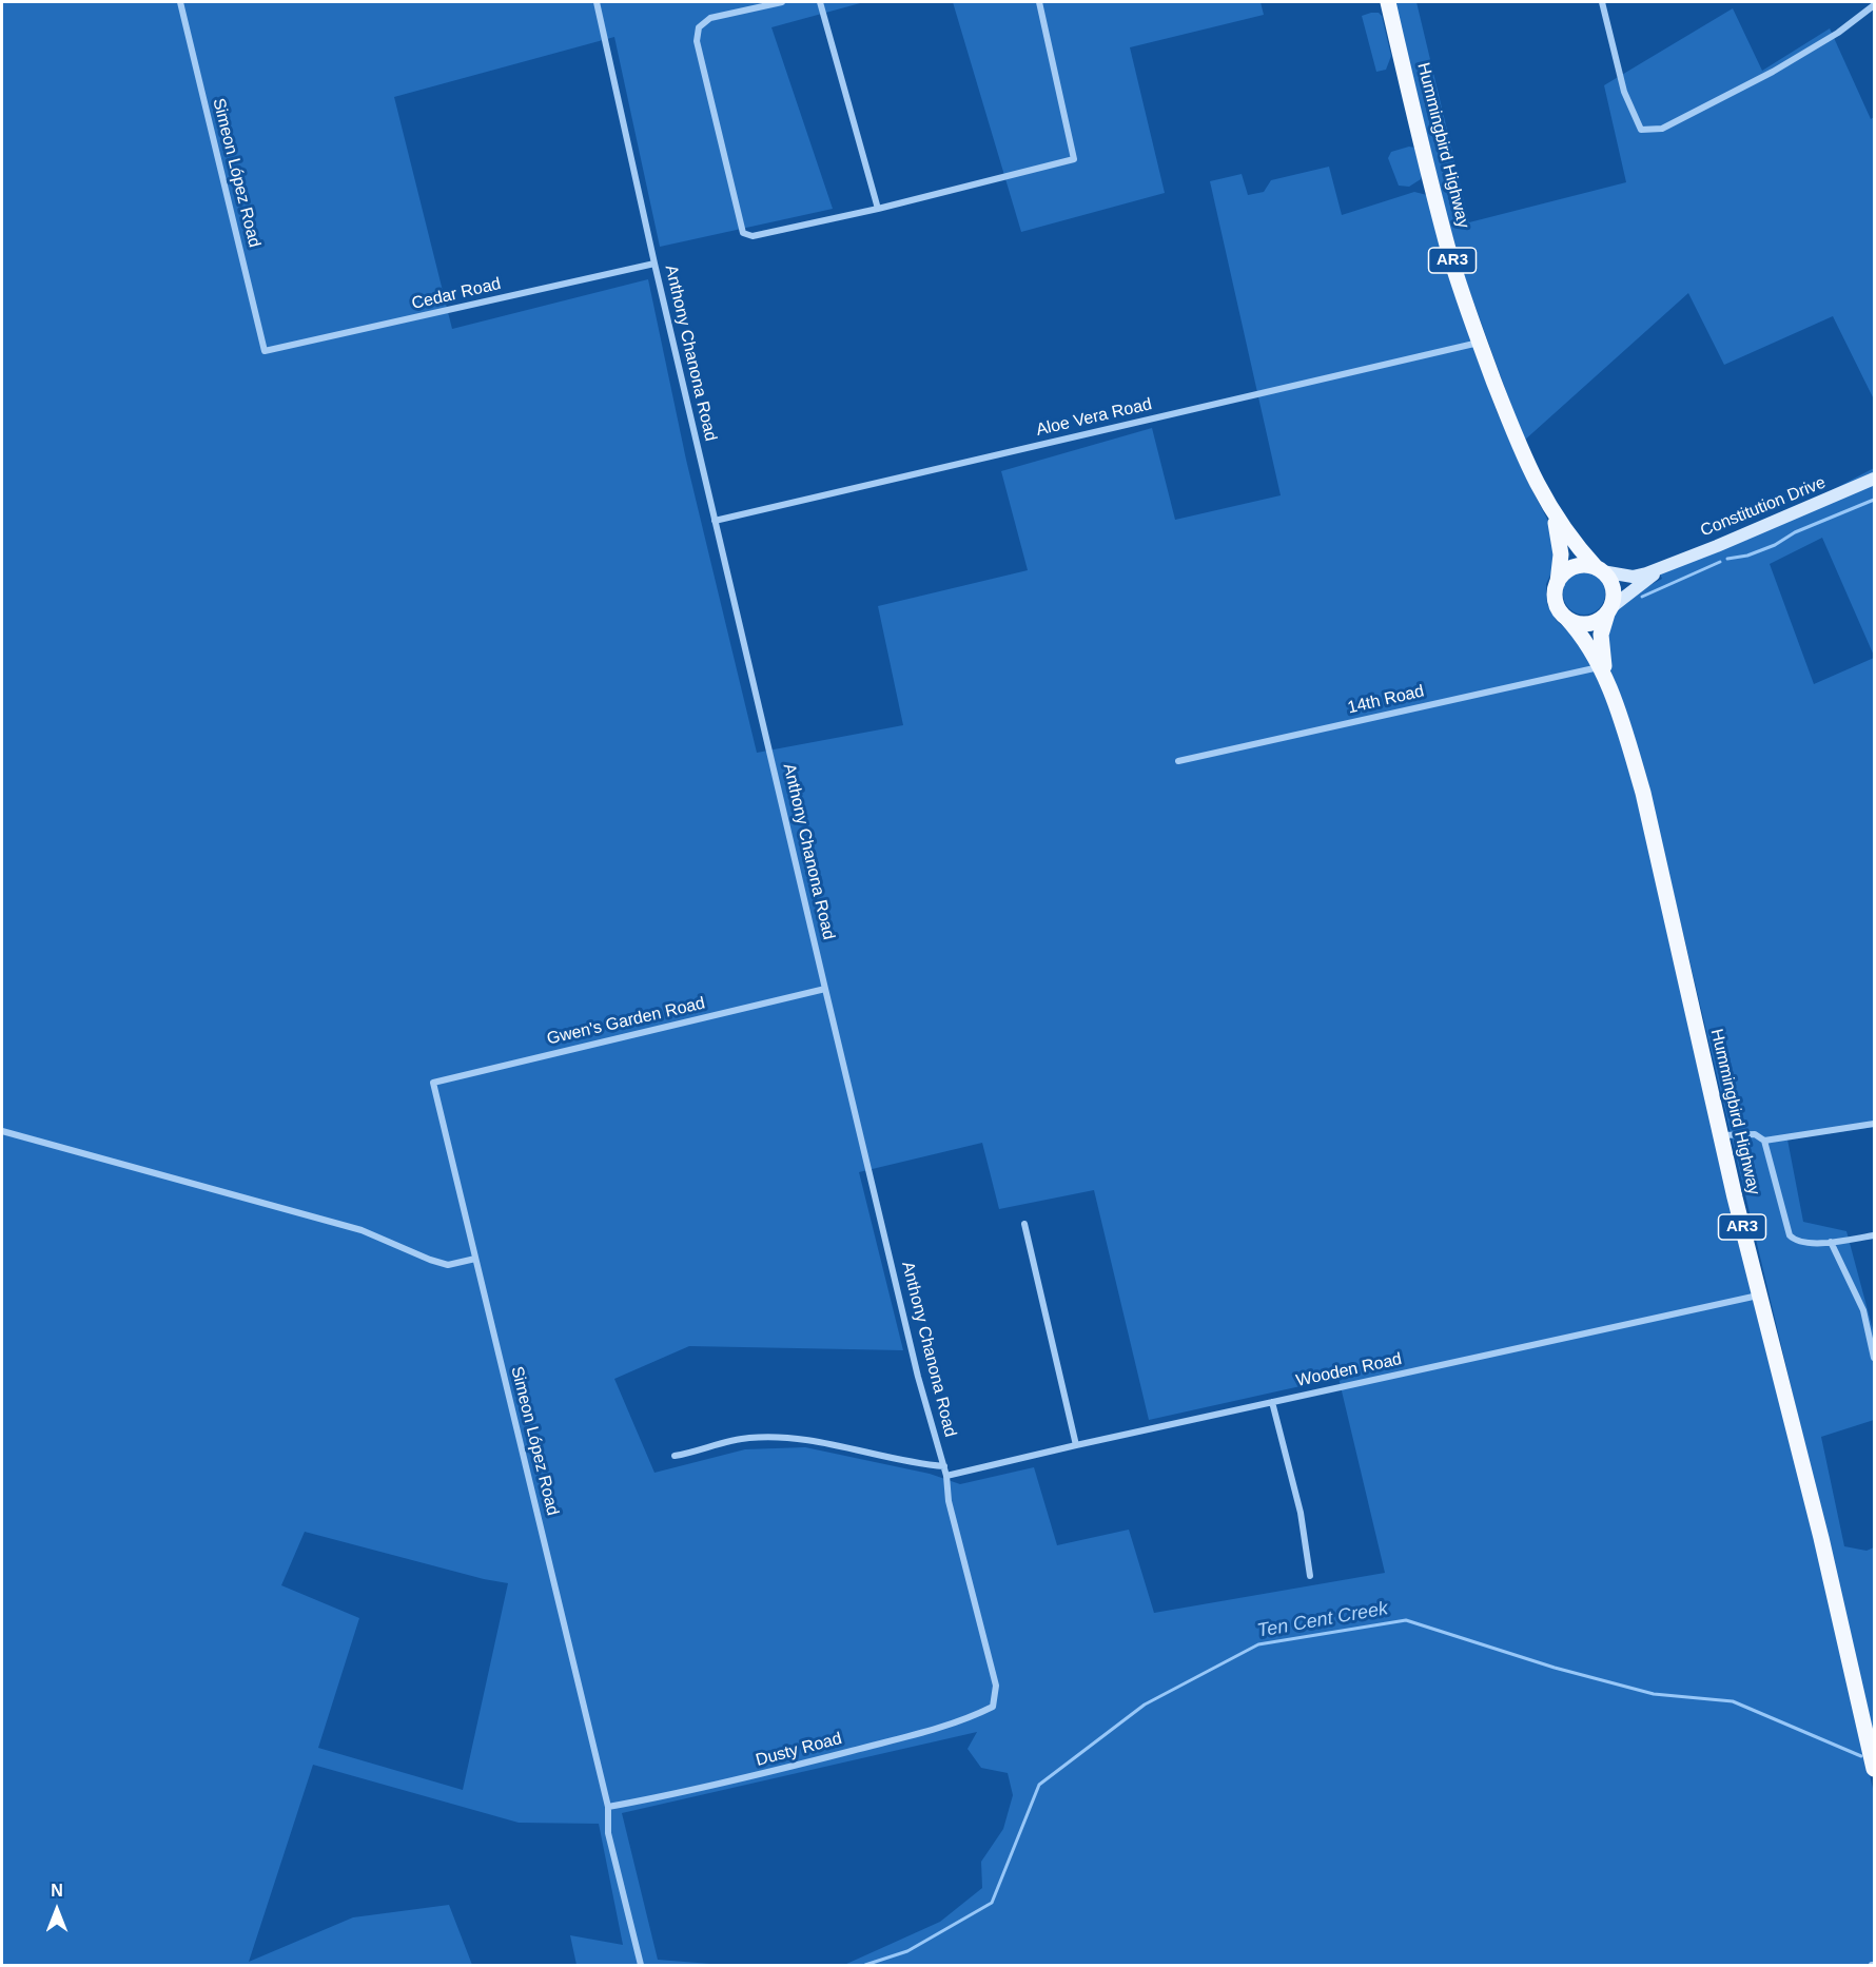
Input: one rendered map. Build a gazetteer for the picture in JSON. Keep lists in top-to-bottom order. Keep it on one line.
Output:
{"streets":{"main road":["Hummingbird Highway","AR3","Constitution Drive"],"street":["Simeon López Road","Cedar Road","Anthony Chanona Road","Aloe Vera Road","14th Road","Gwen's Garden Road","Wooden Road","Dusty Road"]},"crossings":[["Hummingbird Highway","Aloe Vera Road"],["Hummingbird Highway","Constitution Drive"],["Hummingbird Highway","14th Road"],["Hummingbird Highway","Wooden Road"],["Simeon López Road","Cedar Road"],["Simeon López Road","Gwen's Garden Road"],["Simeon López Road","Dusty Road"],["Cedar Road","Anthony Chanona Road"],["Anthony Chanona Road","Aloe Vera Road"],["Anthony Chanona Road","Gwen's Garden Road"],["Anthony Chanona Road","Wooden Road"],["Anthony Chanona Road","Dusty Road"]],"water":["Ten Cent Creek"],"north":"top"}
